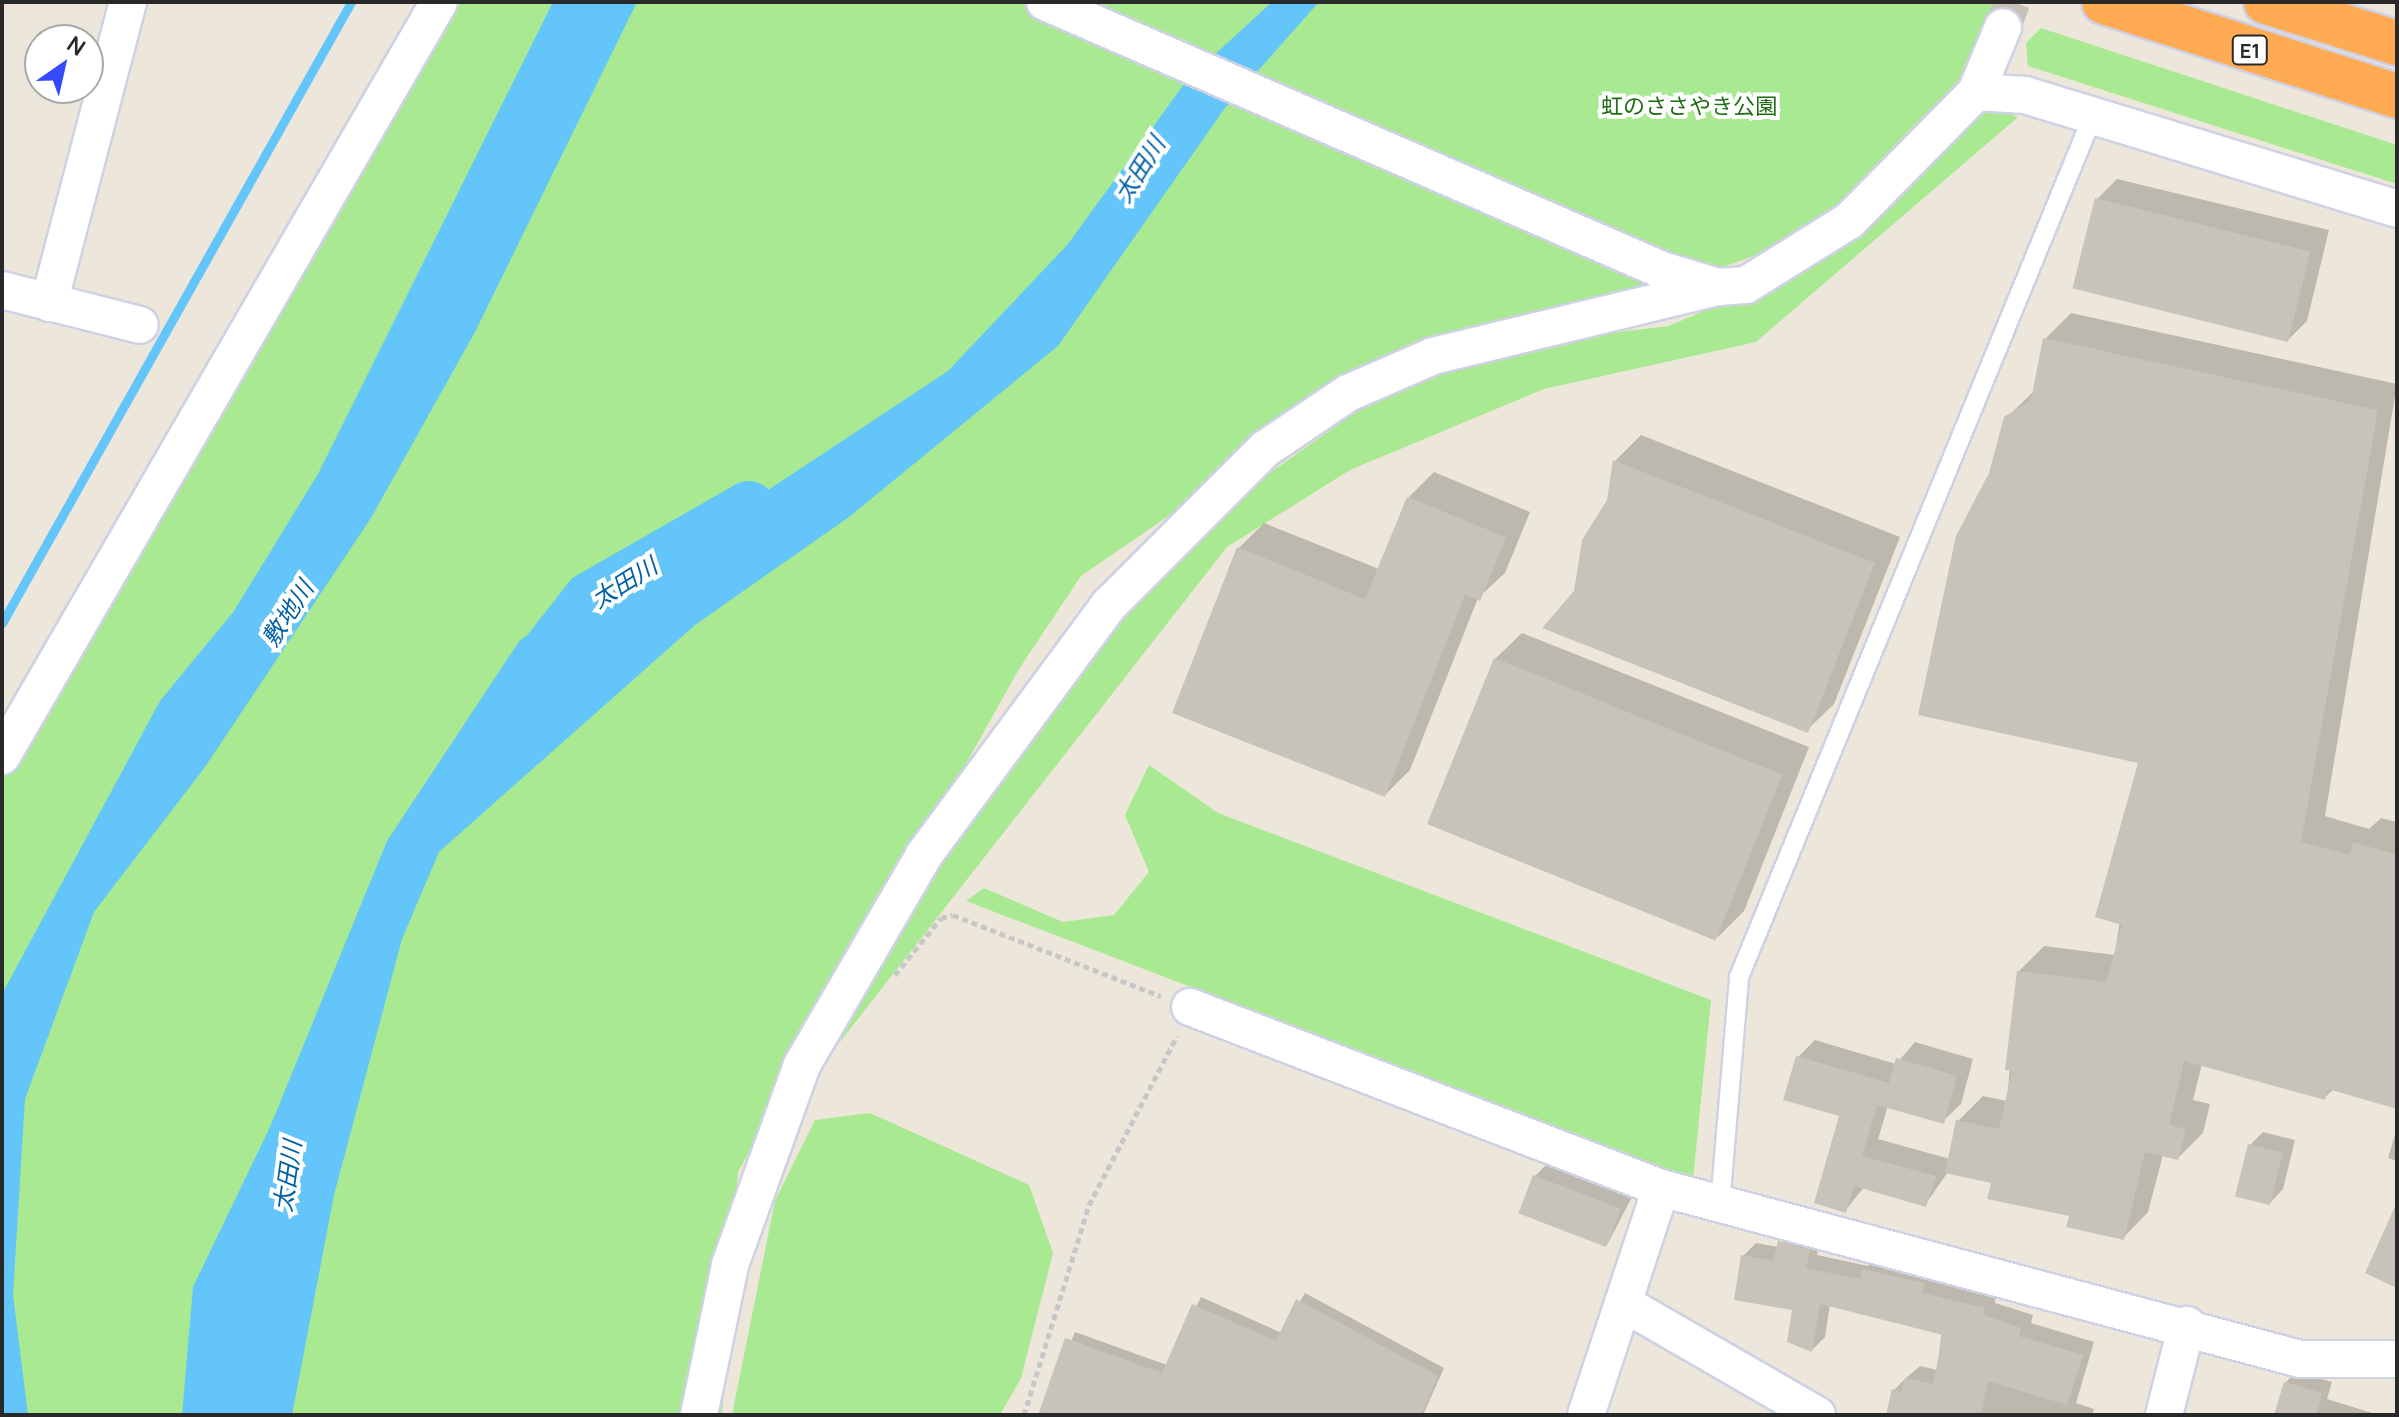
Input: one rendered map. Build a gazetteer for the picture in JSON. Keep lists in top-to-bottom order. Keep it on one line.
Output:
{"streets":{"highway":["E1"]},"water":["太田川","敷地川"],"parks":["虹のささやき公園"],"north":"top right"}
